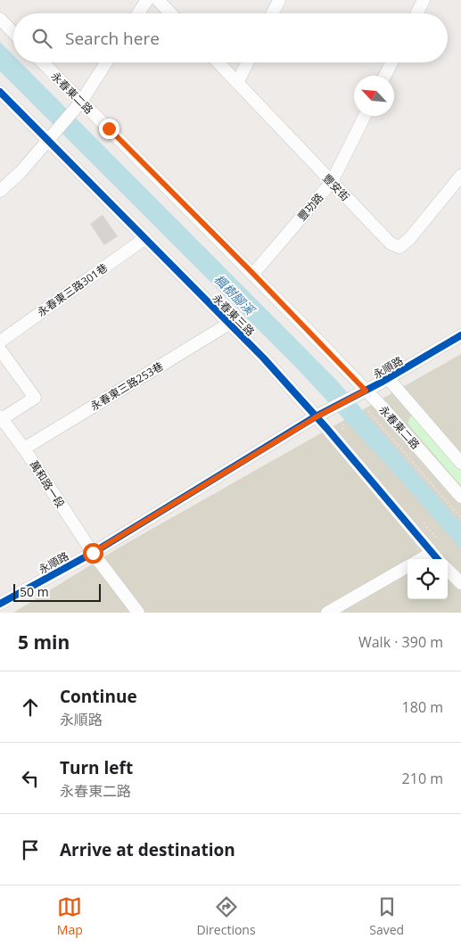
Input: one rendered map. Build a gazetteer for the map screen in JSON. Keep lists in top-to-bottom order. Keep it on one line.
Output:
{"streets":{"street":["永春東二路","豐安街","豐功路","永春東三路301巷","永春東三路","永順路","永春東三路253巷","萬和路一段"]},"crossings":[["永春東二路","豐功路"],["永春東二路","永順路"],["豐安街","豐功路"],["永春東三路301巷","永春東三路"],["永春東三路","永順路"],["永春東三路","永春東三路253巷"],["永順路","萬和路一段"],["永春東三路253巷","萬和路一段"]],"water":["楓樹腳溪"],"scale_bar":"50 m","north":"top left","page":{"search":"Search here","scale":"50 m","heading":["5 min","Walk · 390 m"],"list":[["Continue","永順路","180 m"],["Turn left","永春東二路","210 m"],"Arrive at destination"],"nav":["Map","Directions","Saved"]}}
